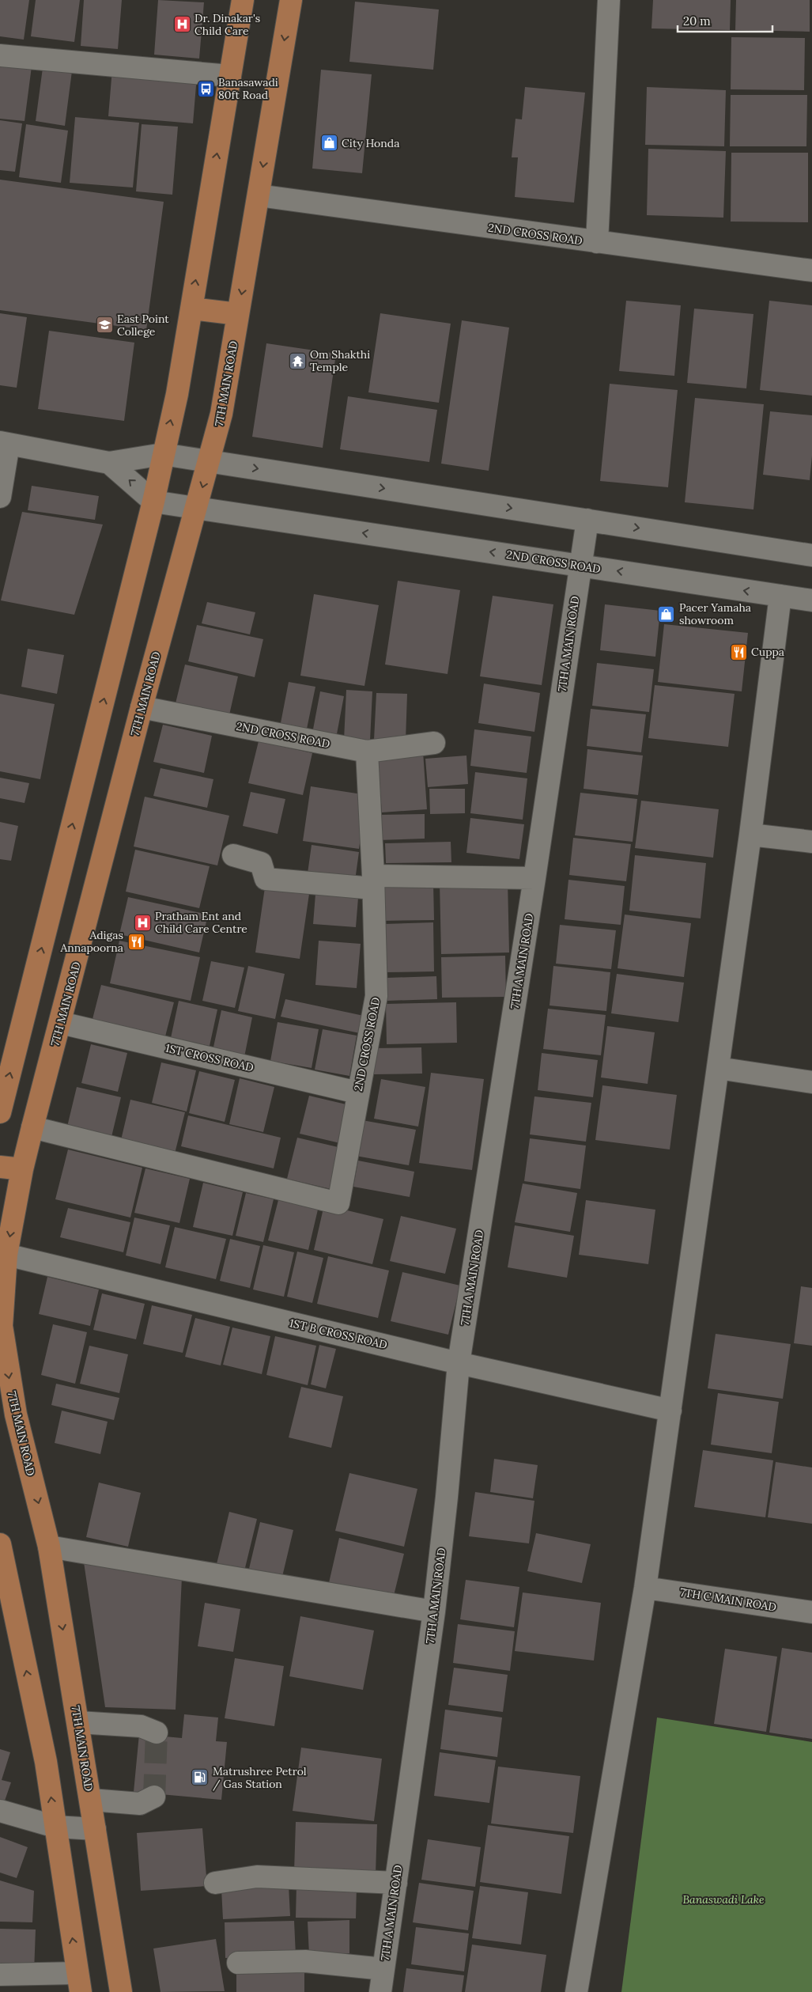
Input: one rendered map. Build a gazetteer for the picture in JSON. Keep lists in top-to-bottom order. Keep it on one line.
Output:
{"streets":{"main road":["7TH MAIN ROAD"],"street":["2ND CROSS ROAD","7TH A MAIN ROAD","1ST CROSS ROAD","1ST B CROSS ROAD","7TH C MAIN ROAD"]},"crossings":[["2ND CROSS ROAD","7TH MAIN ROAD"],["2ND CROSS ROAD","7TH A MAIN ROAD"],["2ND CROSS ROAD","1ST CROSS ROAD"],["7TH MAIN ROAD","1ST CROSS ROAD"],["7TH MAIN ROAD","1ST B CROSS ROAD"],["7TH A MAIN ROAD","1ST B CROSS ROAD"]],"parks":["Banaswadi Lake"],"places":{"hospital":["Dr. Dinakar's Child Care","Pratham Ent and Child Care Centre"],"bus stop":["Banasawadi 80ft Road"],"shop":["City Honda","Pacer Yamaha showroom"],"school or university":["East Point College"],"temple":["Om Shakthi Temple"],"restaurant":["Cuppa","Adigas Annapoorna"],"fuel station":["Matrushree Petrol / Gas Station"]},"scale_bar":"20 m"}
